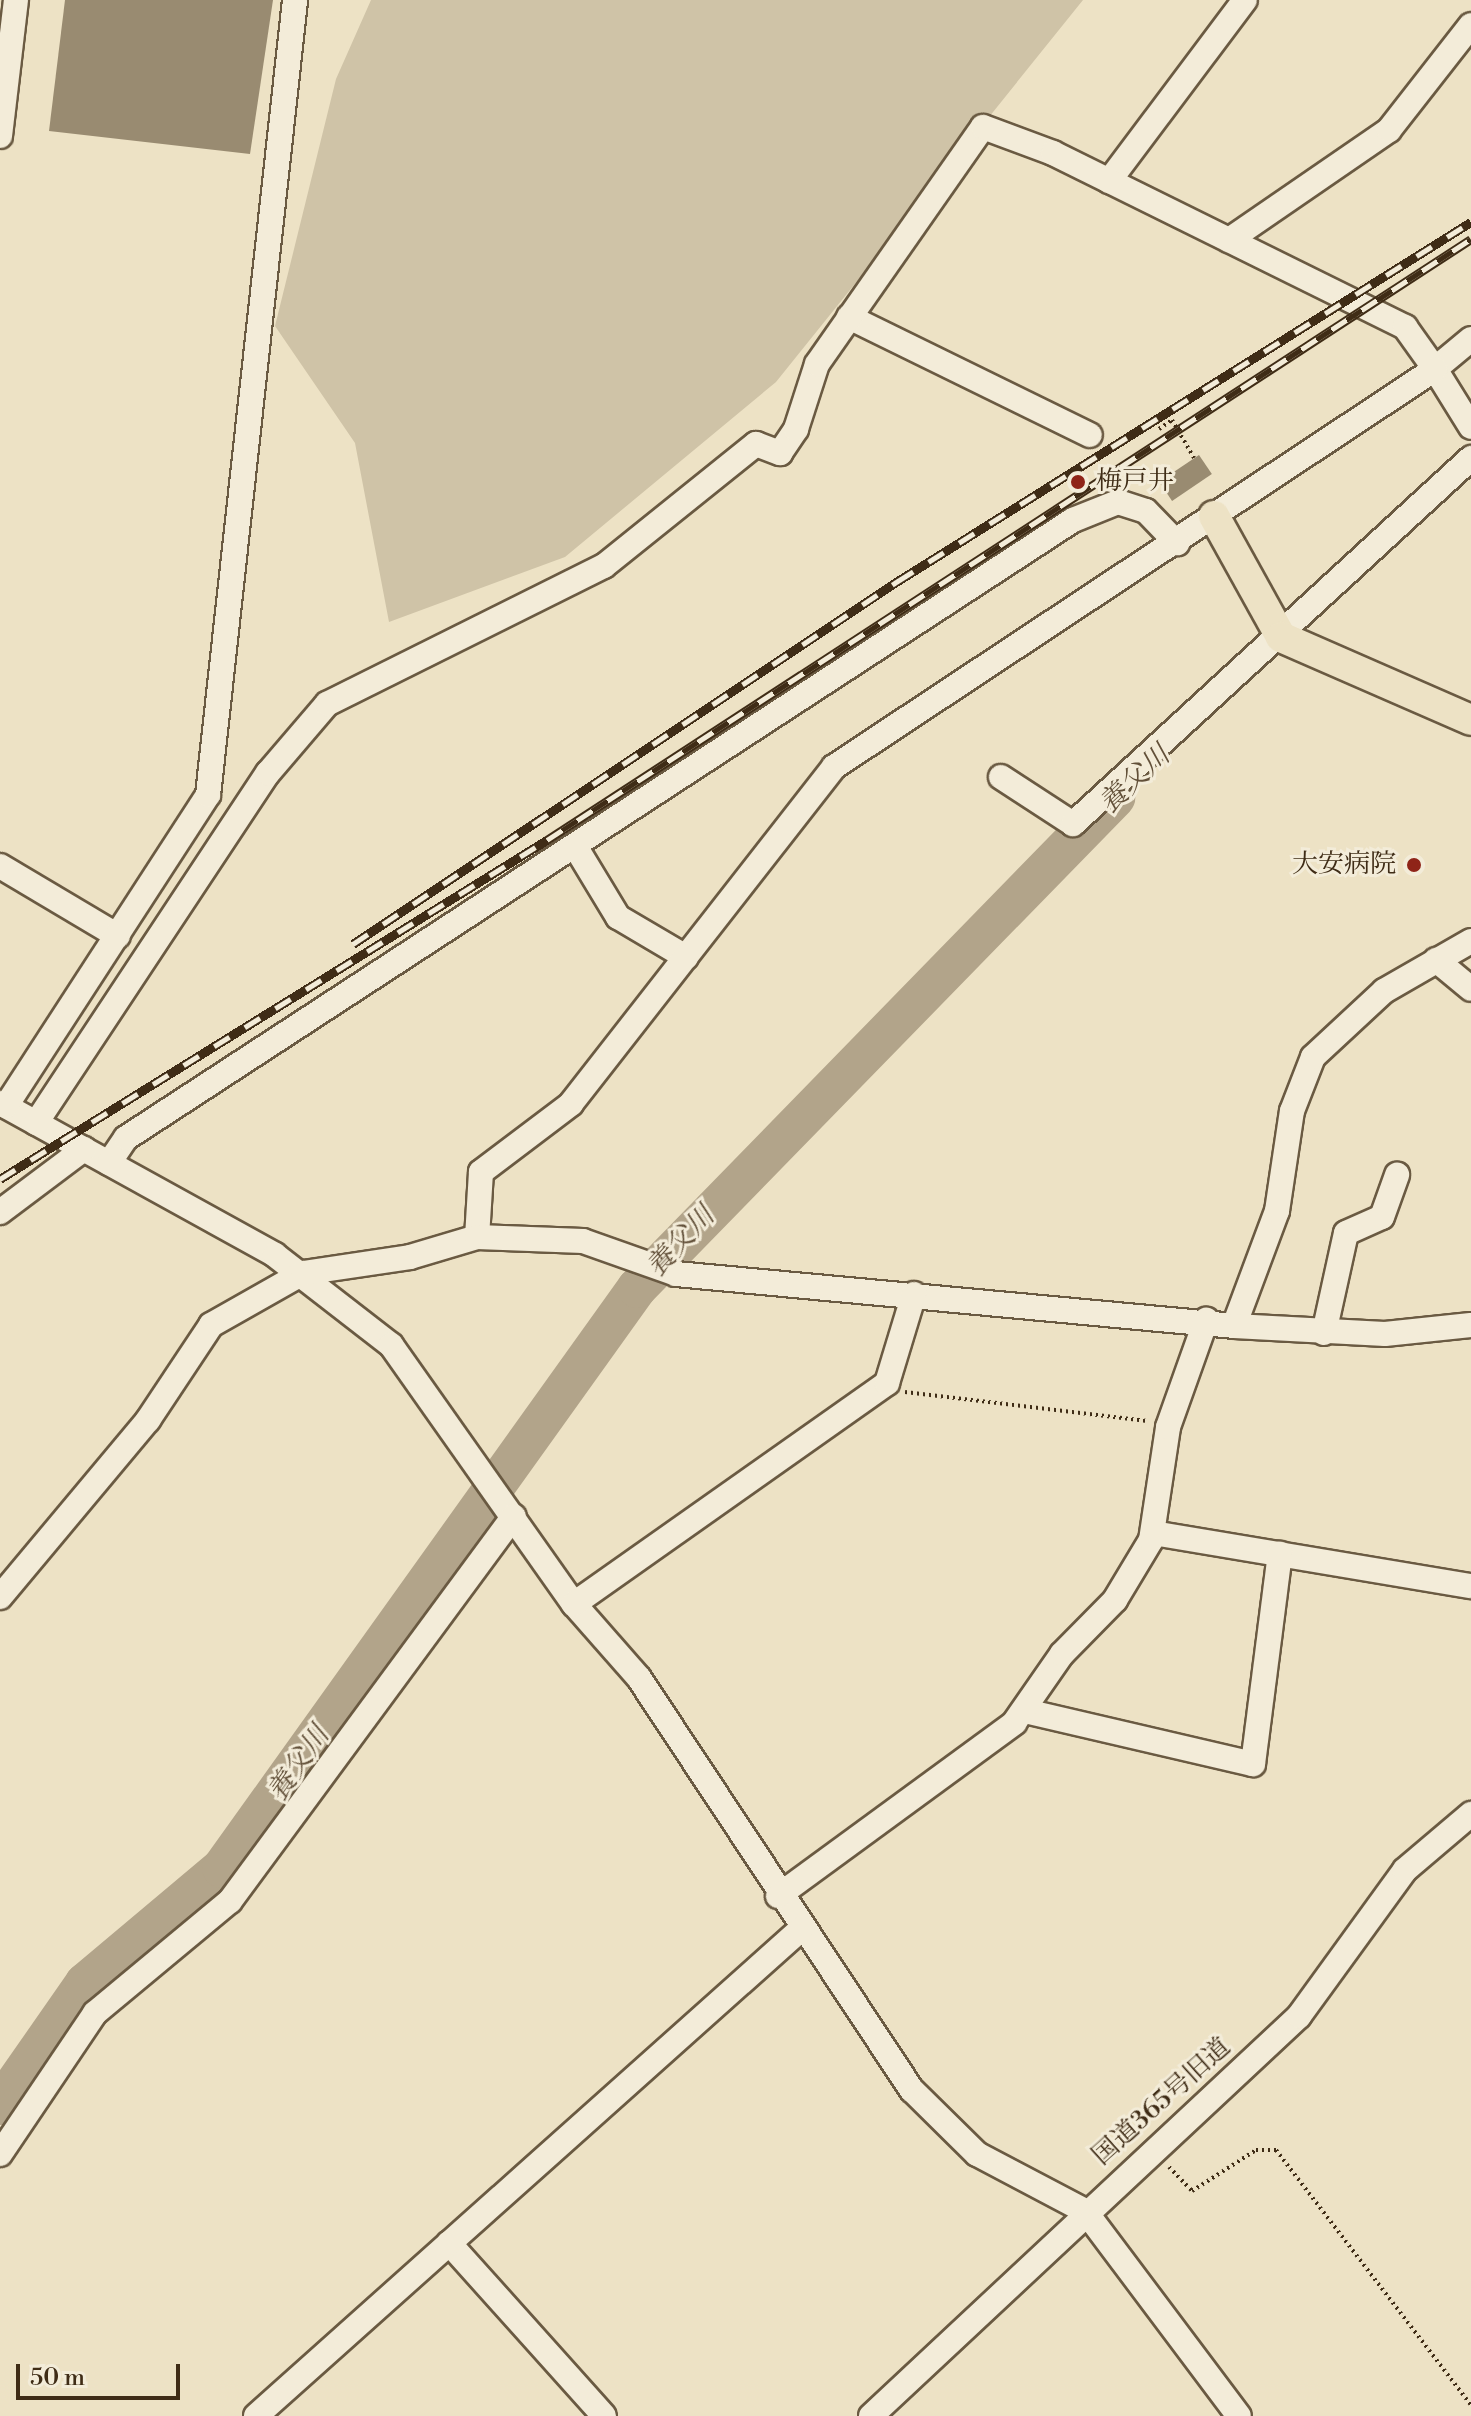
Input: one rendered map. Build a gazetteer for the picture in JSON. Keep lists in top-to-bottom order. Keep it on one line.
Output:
{"streets":{"street":["国道365号旧道"]},"water":["養父川"],"places":["梅戸井","大安病院"],"scale_bar":"50 m"}
